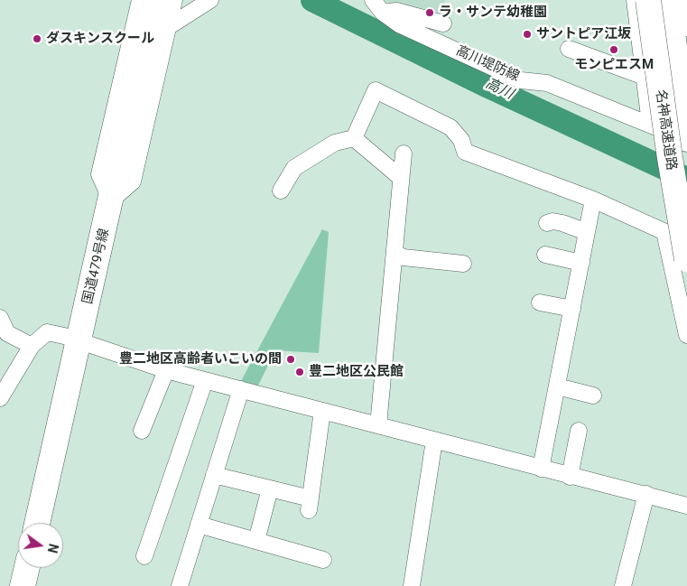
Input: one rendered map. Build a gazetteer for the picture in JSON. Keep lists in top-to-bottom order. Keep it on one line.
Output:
{"streets":{"highway":["名神高速道路","国道479号線"],"street":["高川堤防線"]},"crossings":[["高川堤防線","名神高速道路"]],"water":["高川"],"places":["ラ・サンテ幼稚園","サントピア江坂","ダスキンスクール","モンピエスM","豊二地区高齢者いこいの間","豊二地区公民館"],"north":"right"}
